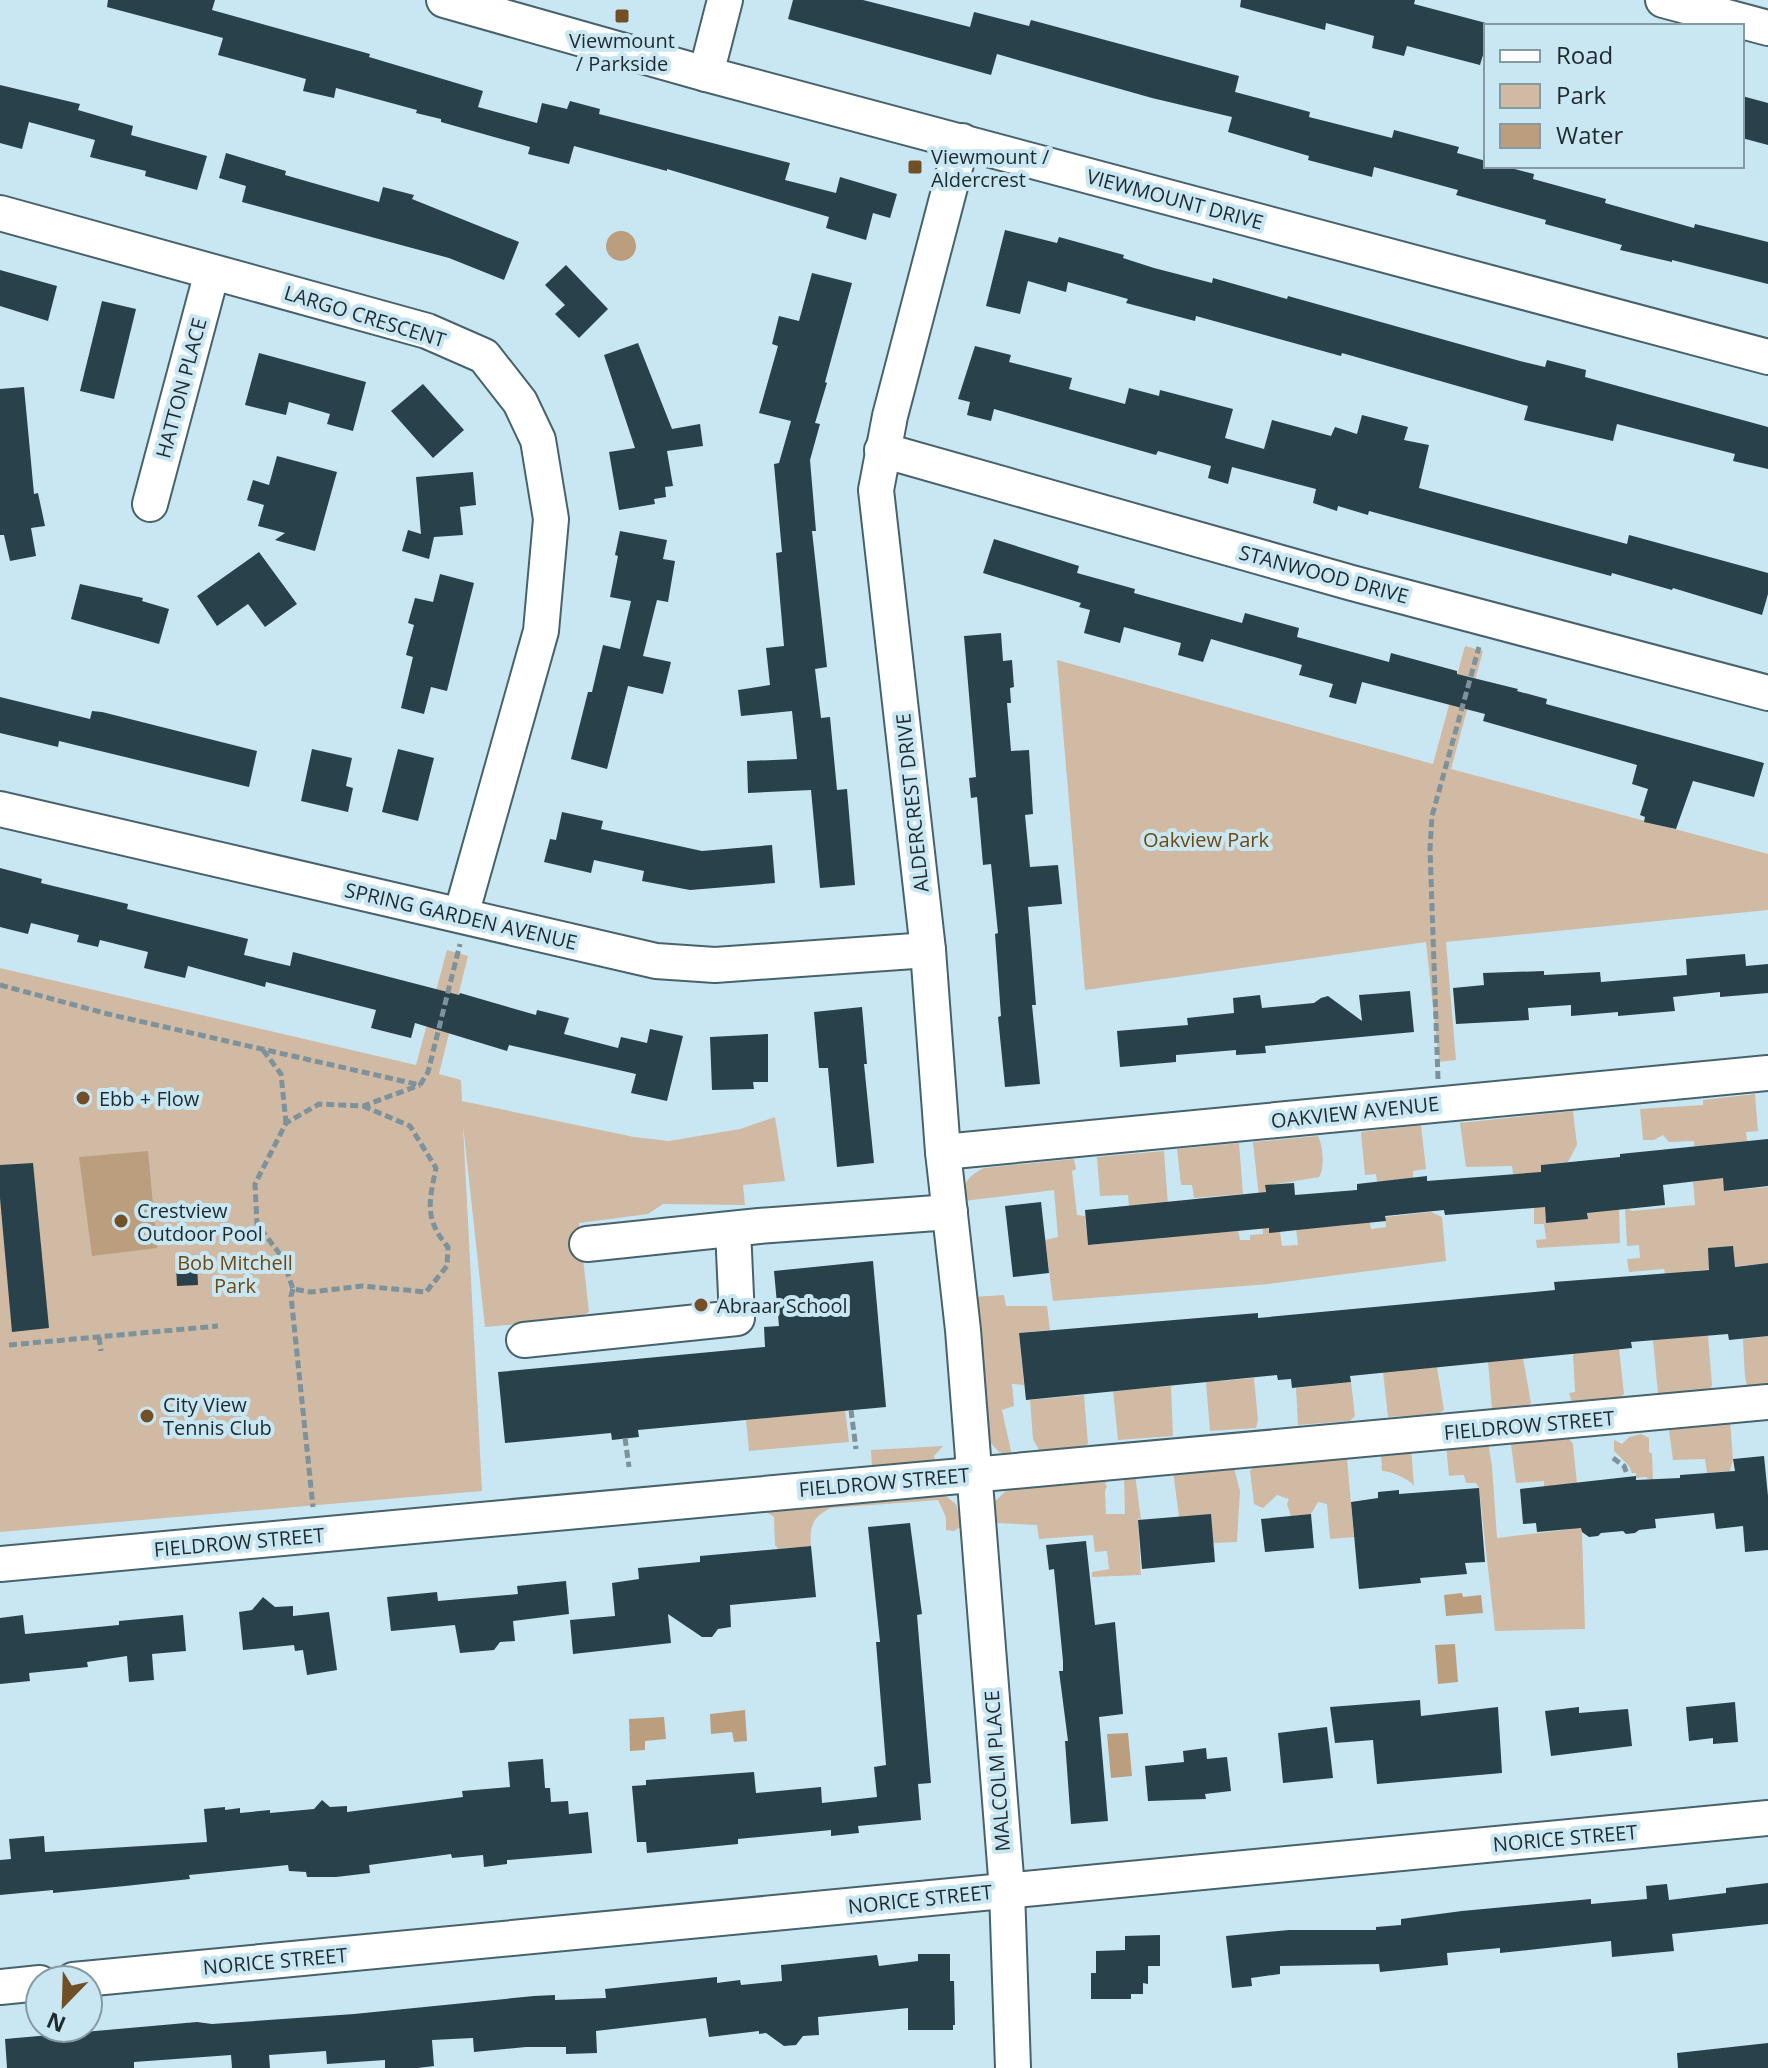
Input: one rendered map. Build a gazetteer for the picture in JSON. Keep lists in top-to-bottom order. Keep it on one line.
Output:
{"streets":{"street":["VIEWMOUNT DRIVE","LARGO CRESCENT","HATTON PLACE","STANWOOD DRIVE","ALDERCREST DRIVE","SPRING GARDEN AVENUE","OAKVIEW AVENUE","FIELDROW STREET","MALCOLM PLACE","NORICE STREET"]},"crossings":[["VIEWMOUNT DRIVE","ALDERCREST DRIVE"],["LARGO CRESCENT","HATTON PLACE"],["LARGO CRESCENT","SPRING GARDEN AVENUE"],["STANWOOD DRIVE","ALDERCREST DRIVE"],["ALDERCREST DRIVE","SPRING GARDEN AVENUE"],["ALDERCREST DRIVE","OAKVIEW AVENUE"],["ALDERCREST DRIVE","FIELDROW STREET"],["ALDERCREST DRIVE","MALCOLM PLACE"],["FIELDROW STREET","MALCOLM PLACE"],["MALCOLM PLACE","NORICE STREET"]],"parks":["Oakview Park","Bob Mitchell Park"],"places":{"transit":["Viewmount / Parkside","Viewmount / Aldercrest"],"other":["Ebb + Flow","Crestview Outdoor Pool","Abraar School","City View Tennis Club"]},"legend":["Road","Park","Water"],"north":"bottom left"}
